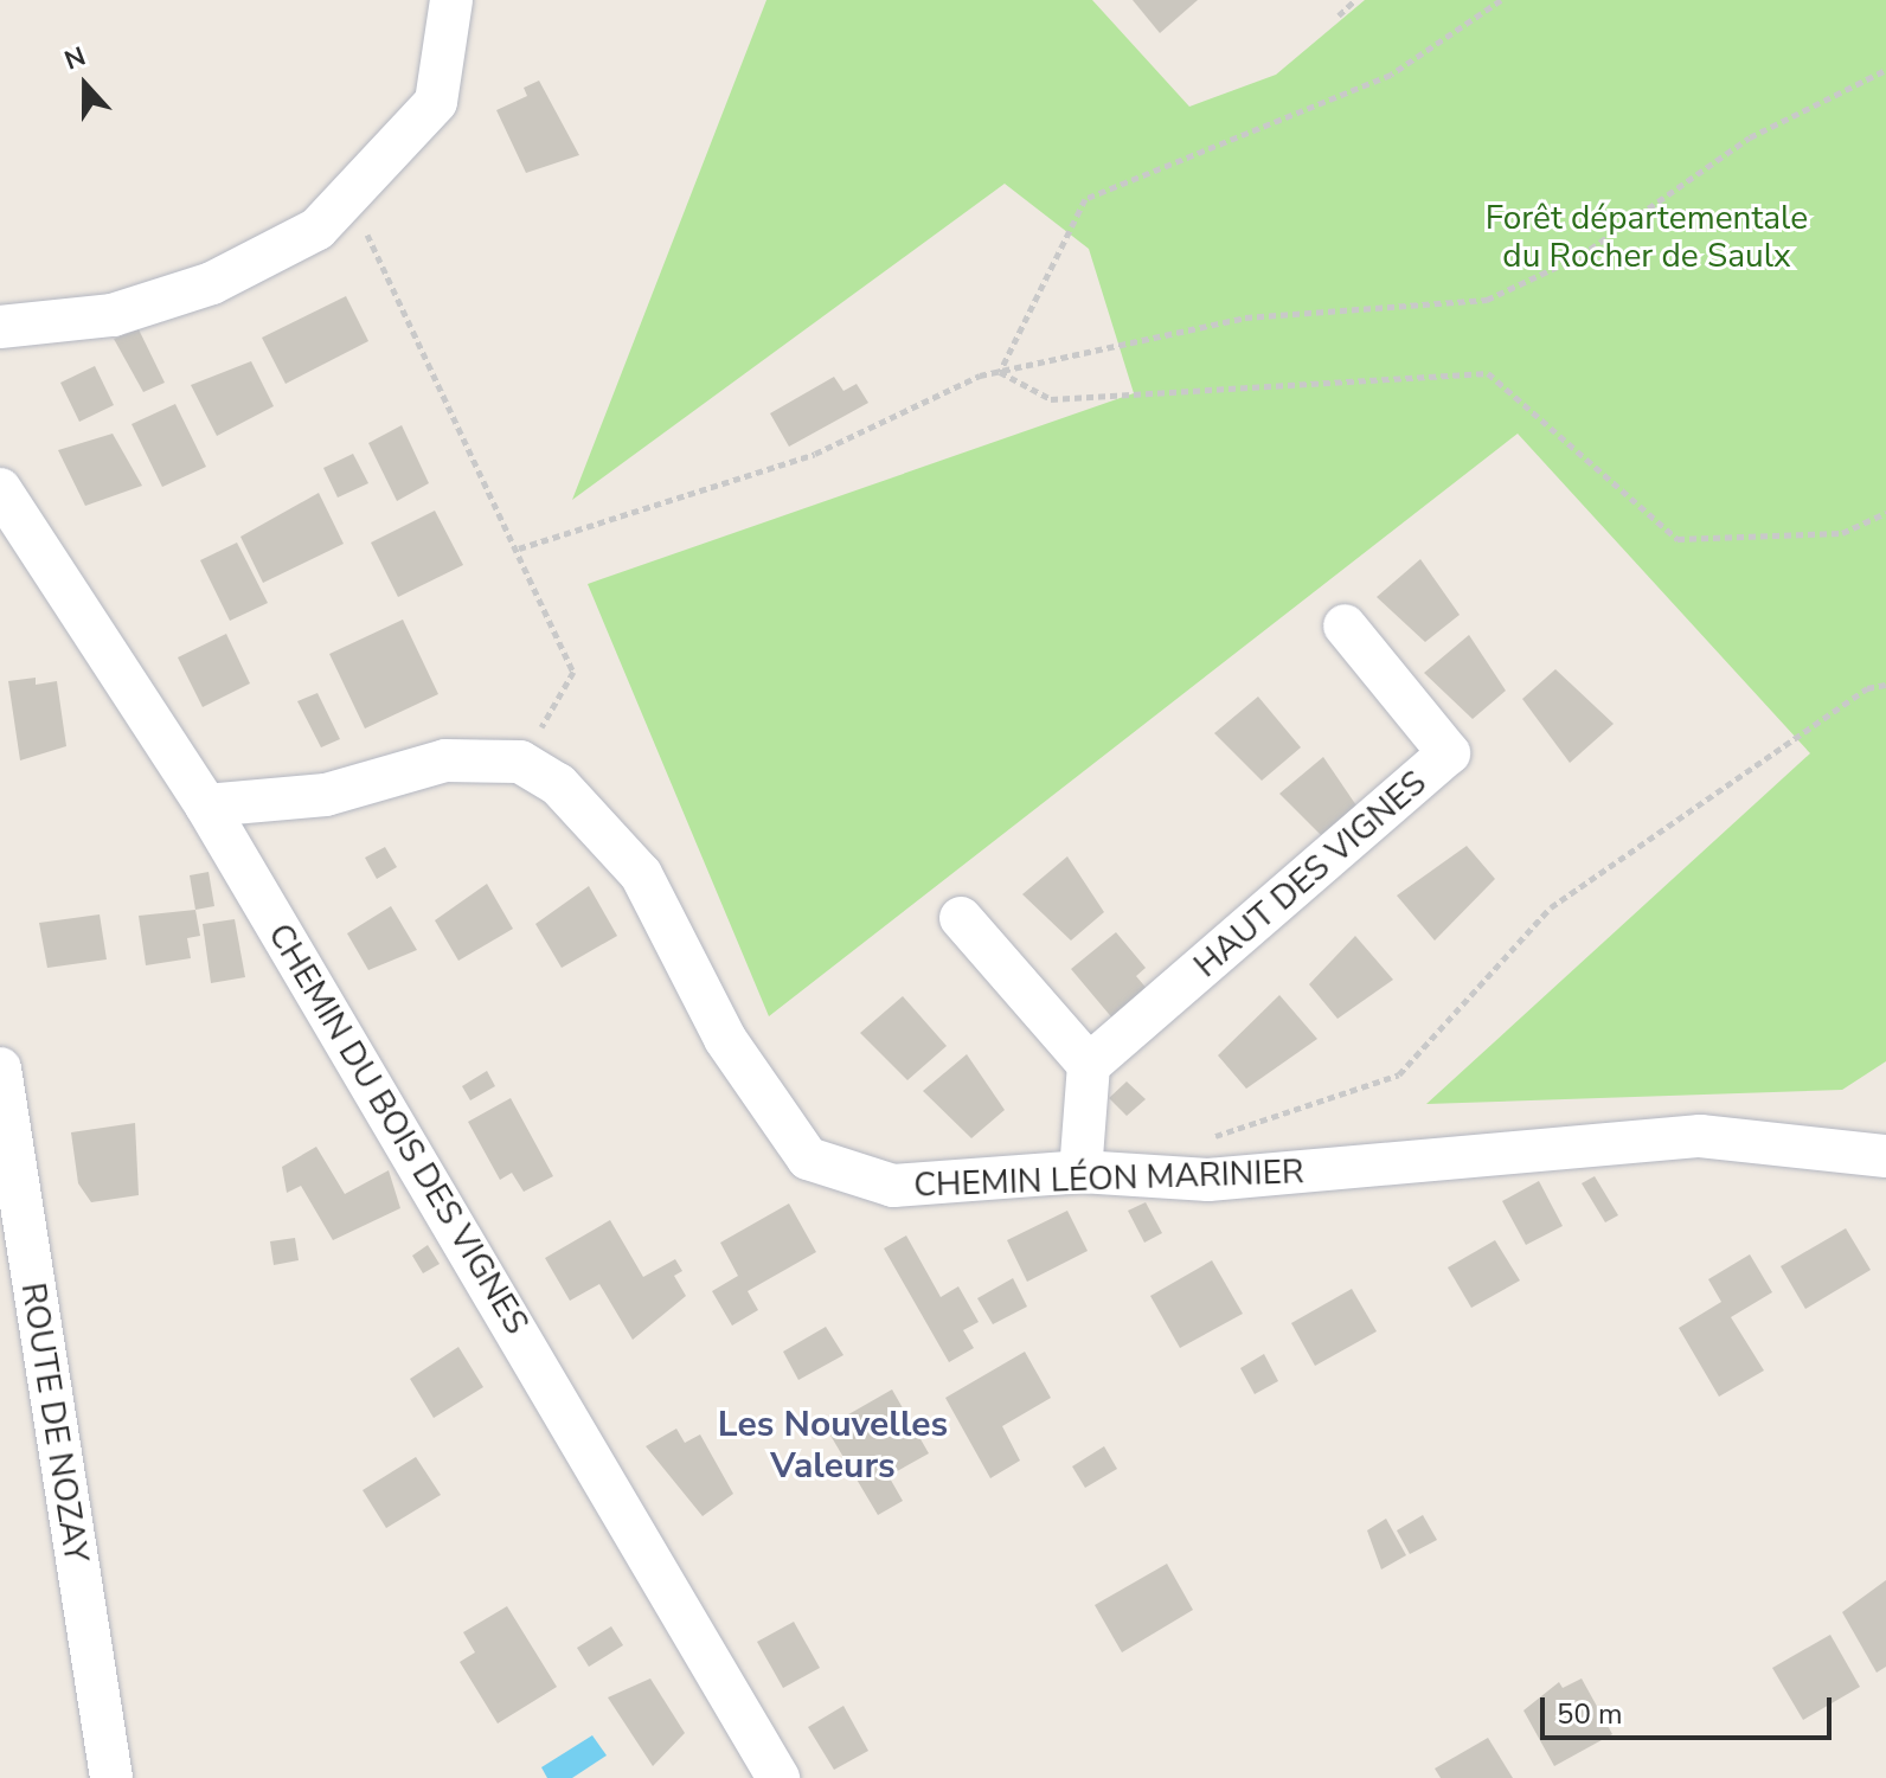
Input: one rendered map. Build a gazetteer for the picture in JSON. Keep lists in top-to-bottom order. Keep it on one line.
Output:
{"streets":{"street":["HAUT DES VIGNES","CHEMIN DU BOIS DES VIGNES","CHEMIN LÉON MARINIER","ROUTE DE NOZAY"]},"districts":["Les Nouvelles Valeurs"],"parks":["Forêt départementale du Rocher de Saulx"],"scale_bar":"50 m","north":"top"}
